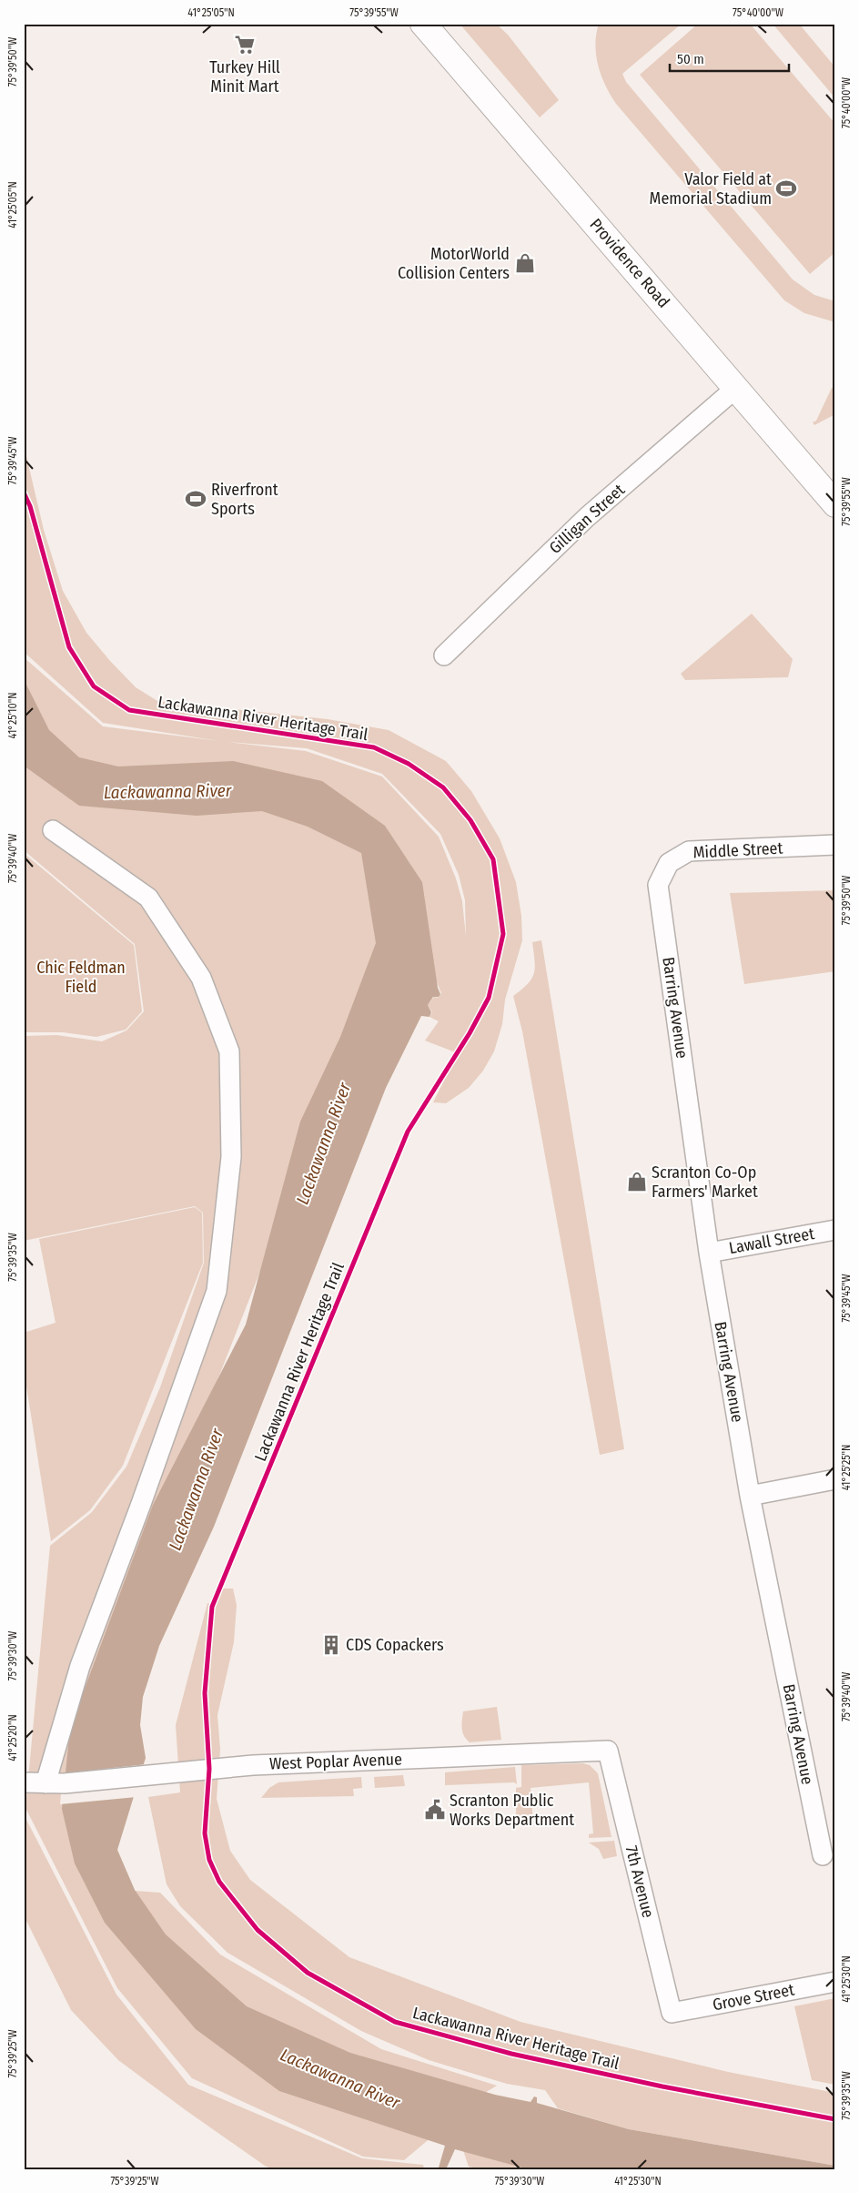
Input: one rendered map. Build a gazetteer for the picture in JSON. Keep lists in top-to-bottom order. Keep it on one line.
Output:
{"streets":{"main road":["Providence Road"],"street":["Gilligan Street","Middle Street","Barring Avenue","Lawall Street","West Poplar Avenue","7th Avenue","Grove Street"],"cycle path":["Lackawanna River Heritage Trail"]},"crossings":[["Providence Road","Gilligan Street"],["Middle Street","Barring Avenue"],["Barring Avenue","Lawall Street"],["West Poplar Avenue","7th Avenue"],["7th Avenue","Grove Street"]],"water":["Lackawanna River"],"parks":["Chic Feldman Field"],"places":{"supermarket":["Turkey Hill Minit Mart"],"sports":["Valor Field at Memorial Stadium","Riverfront Sports"],"shop":["MotorWorld Collision Centers","Scranton Co-Op Farmers' Market"],"building":["CDS Copackers"],"public building":["Scranton Public Works Department"]},"scale_bar":"50 m","coordinates":["41°25'05\"N","75°39'55\"W","75°40'00\"W","75°39'50\"W","75°39'45\"W","41°25'10\"N","75°39'40\"W","75°39'35\"W","41°25'25\"N","75°39'30\"W","41°25'20\"N","41°25'30\"N","75°39'25\"W"]}
